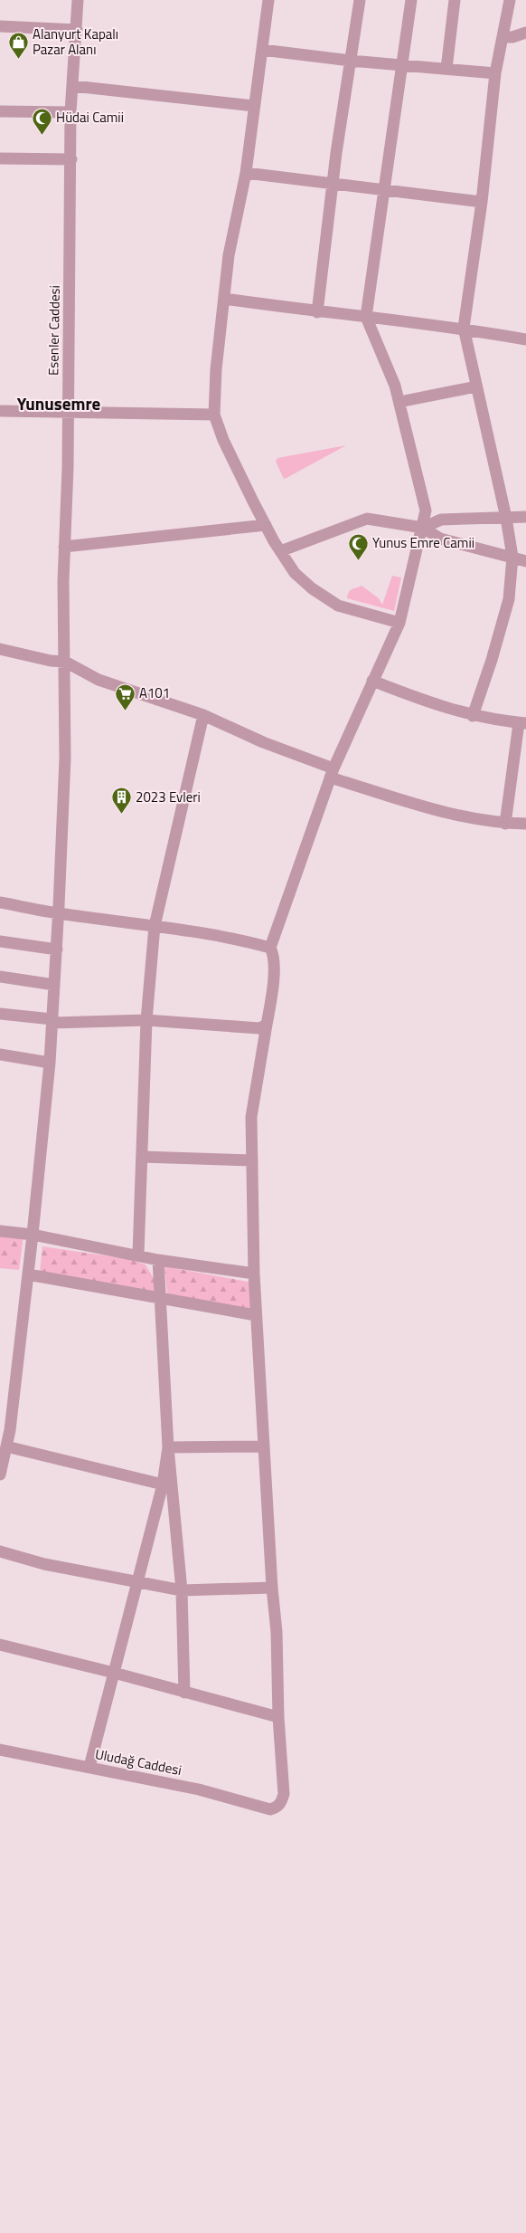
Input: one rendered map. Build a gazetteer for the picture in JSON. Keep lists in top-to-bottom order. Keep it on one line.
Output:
{"streets":{"street":["Esenler Caddesi","Uludağ Caddesi"]},"districts":["Yunusemre"],"places":{"shop":["Alanyurt Kapalı Pazar Alanı"],"mosque":["Hüdai Camii","Yunus Emre Camii"],"supermarket":["A101"],"building":["2023 Evleri"]}}
